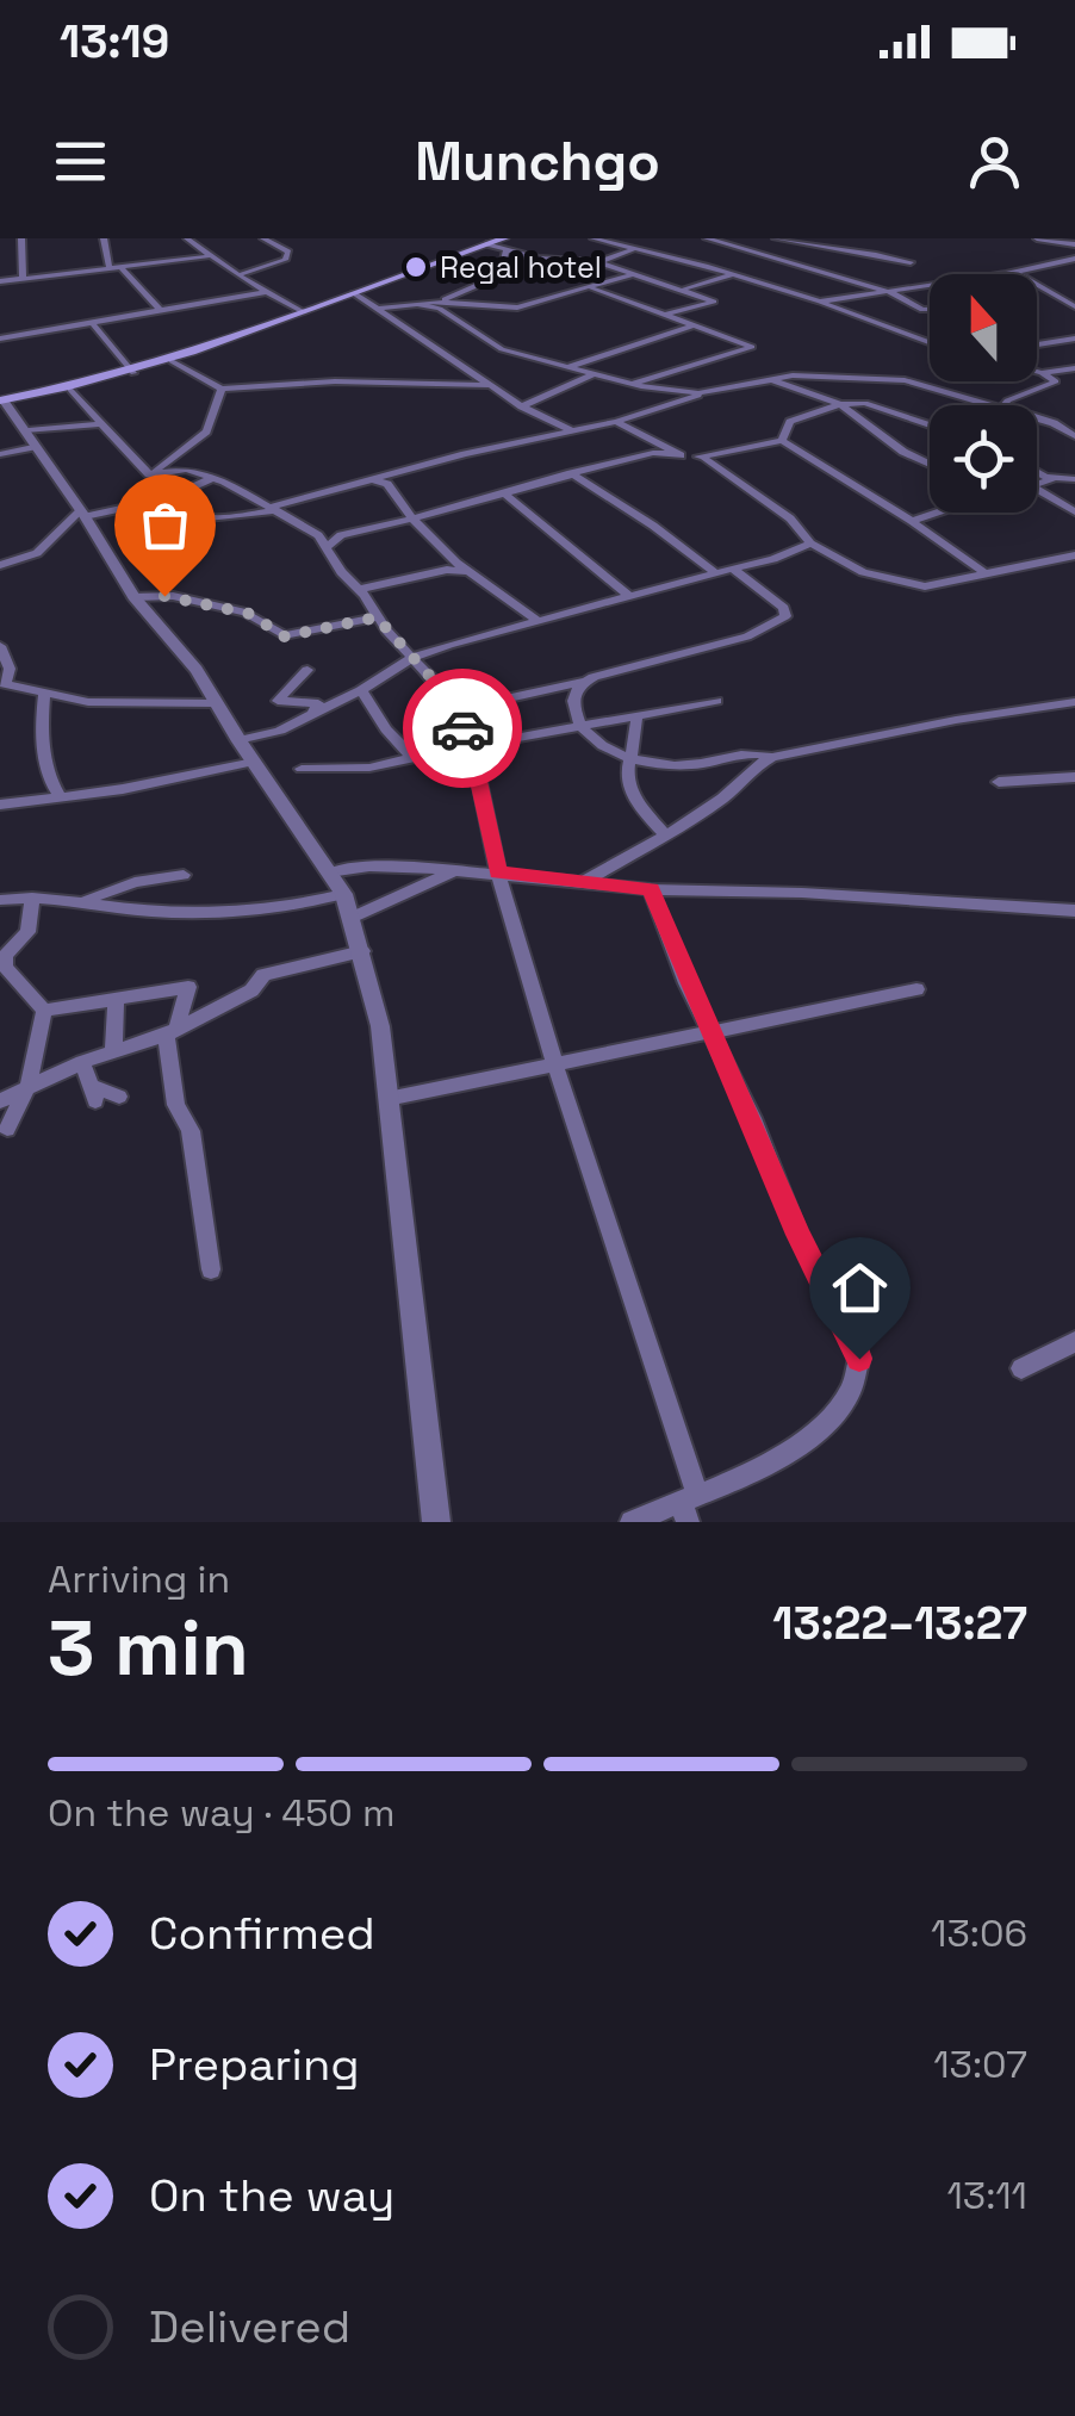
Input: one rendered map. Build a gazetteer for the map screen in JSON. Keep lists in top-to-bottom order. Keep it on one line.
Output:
{"places":["Regal hotel"],"north":"top","page":{"status":"13:19","header":"Munchgo","heading":["3 min","Arriving in","13:22–13:27"],"bar":"On the way · 450 m","list":[["Confirmed","13:06"],["Preparing","13:07"],["On the way","13:11"],"Delivered"]}}
